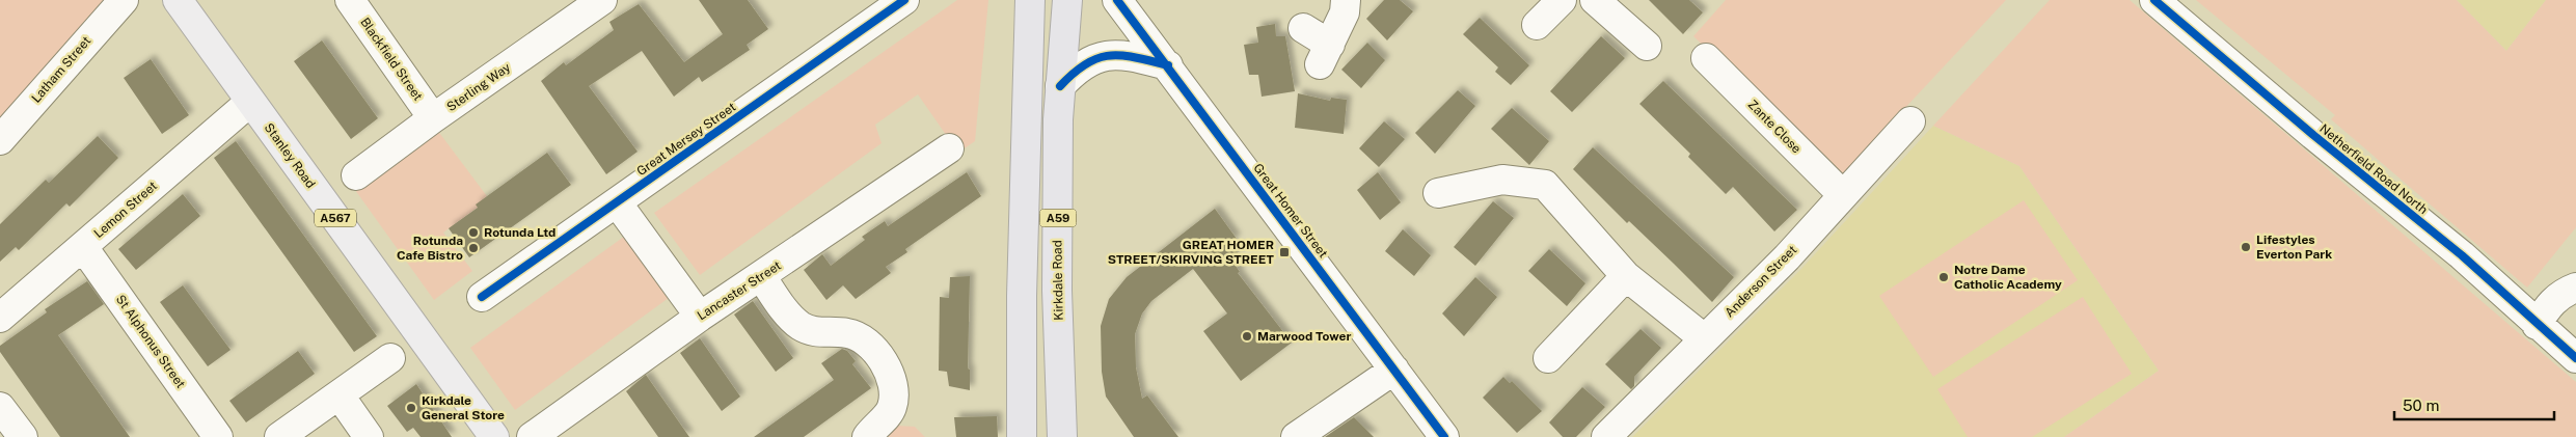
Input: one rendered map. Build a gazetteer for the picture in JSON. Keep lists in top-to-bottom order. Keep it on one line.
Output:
{"streets":{"highway":["A59","Kirkdale Road"],"main road":["Stanley Road","A567"],"street":["Blackfield Street","Latham Street","Sterling Way","Zante Close","Great Mersey Street","Netherfield Road North","Lemon Street","Great Homer Street","Anderson Street","Lancaster Street","St Alphonus Street"]},"crossings":[["Blackfield Street","Sterling Way"],["Zante Close","Anderson Street"],["Stanley Road","Lemon Street"],["Lemon Street","St Alphonus Street"]],"places":{"other":["Rotunda Ltd","Lifestyles Everton Park","Rotunda Cafe Bistro","Notre Dame Catholic Academy","Marwood Tower","Kirkdale General Store"],"transit":["GREAT HOMER STREET/SKIRVING STREET"]},"scale_bar":"50 m"}
